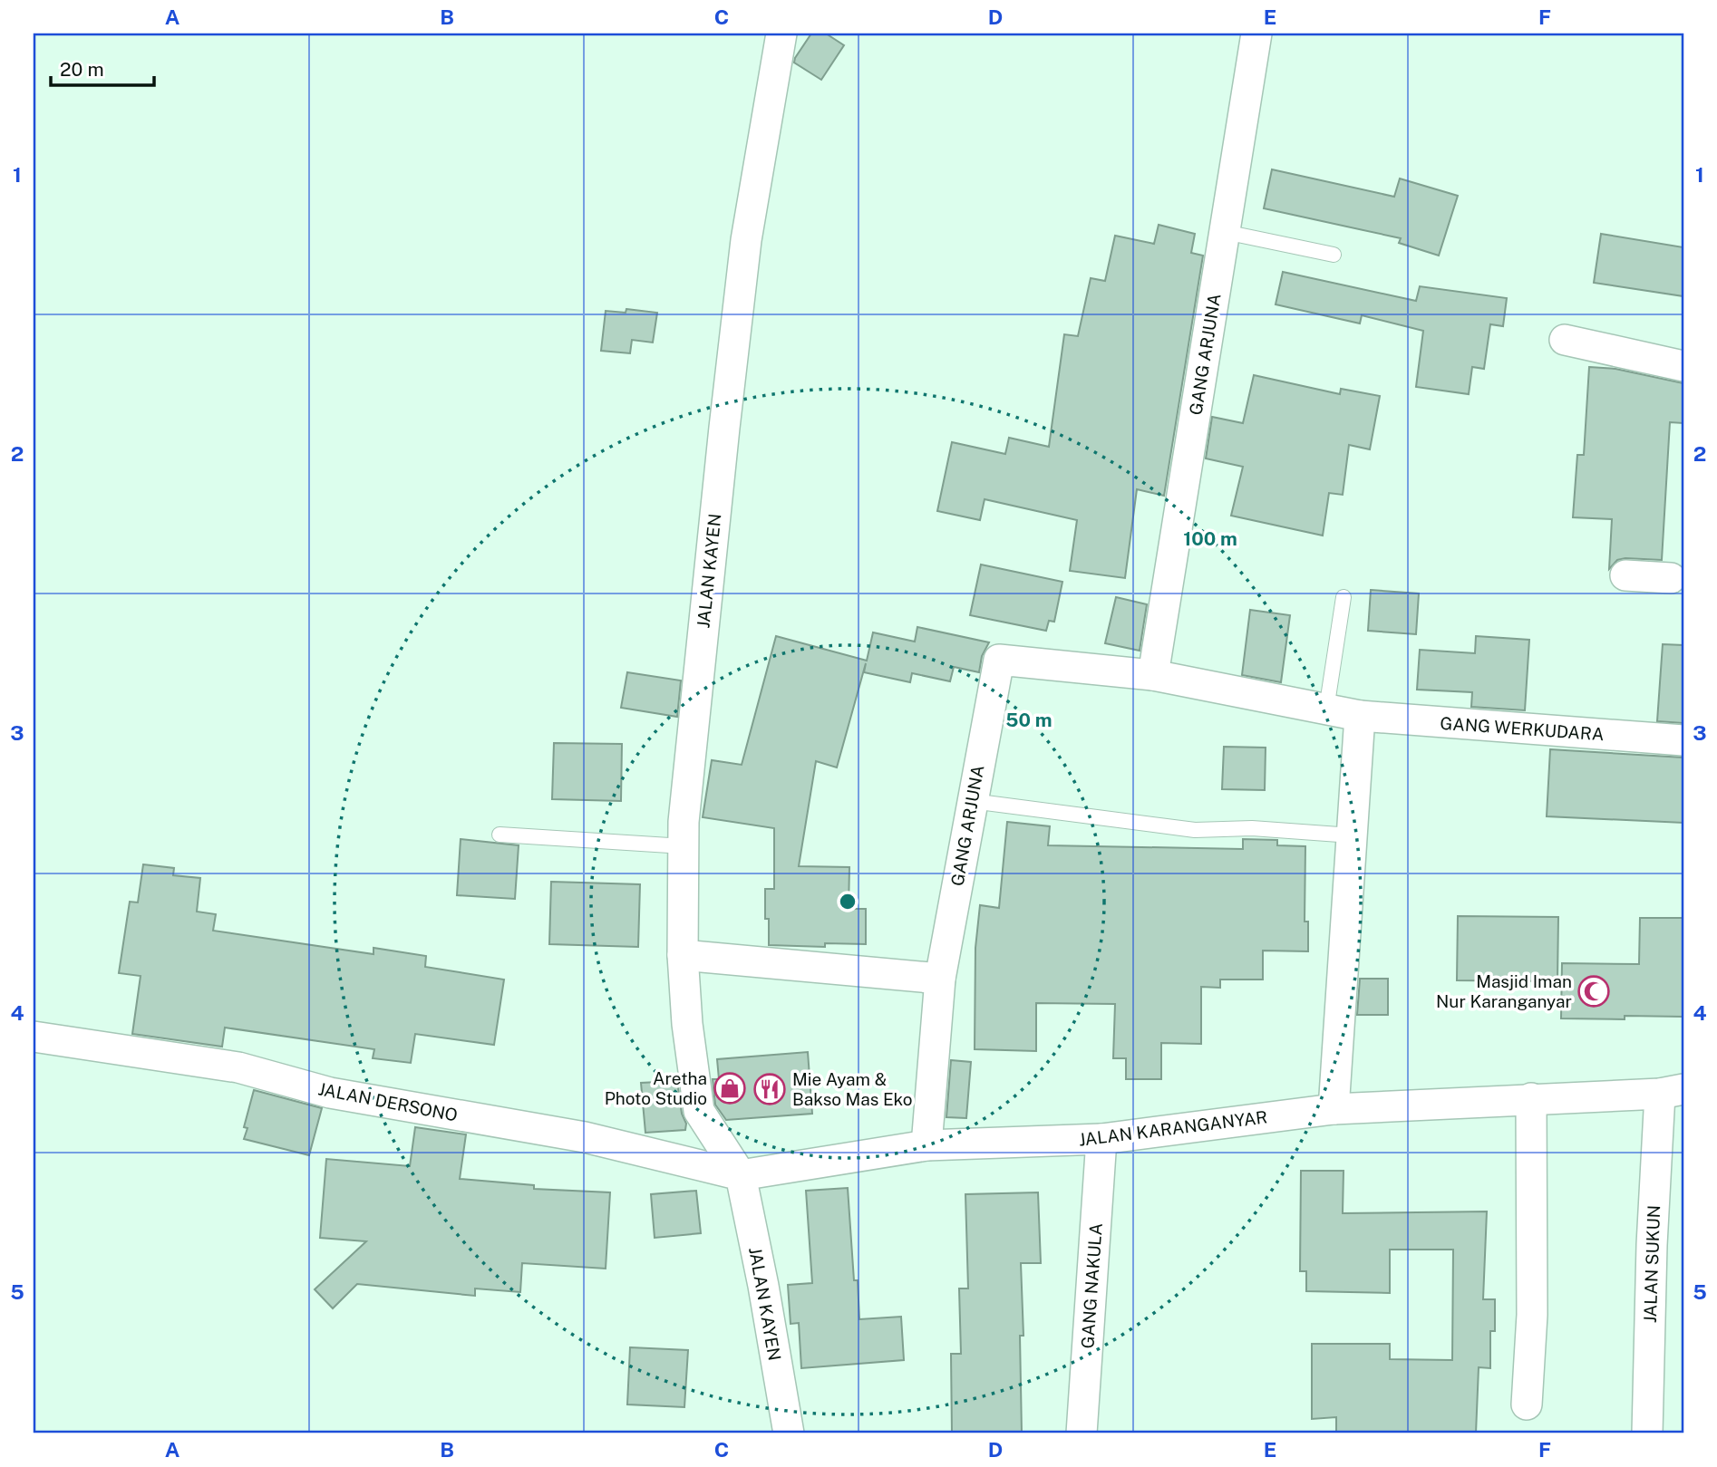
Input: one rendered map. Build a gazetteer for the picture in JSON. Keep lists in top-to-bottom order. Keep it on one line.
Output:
{"streets":{"street":["GANG ARJUNA","JALAN KAYEN","GANG WERKUDARA","JALAN DERSONO","JALAN KARANGANYAR","JALAN SUKUN","GANG NAKULA"]},"crossings":[["GANG ARJUNA","GANG WERKUDARA"],["GANG ARJUNA","JALAN KARANGANYAR"],["JALAN KAYEN","JALAN DERSONO"],["JALAN KAYEN","JALAN KARANGANYAR"],["JALAN DERSONO","JALAN KARANGANYAR"],["JALAN KARANGANYAR","JALAN SUKUN"],["JALAN KARANGANYAR","GANG NAKULA"]],"places":{"mosque":["Masjid Iman Nur Karanganyar"],"shop":["Aretha Photo Studio"],"restaurant":["Mie Ayam & Bakso Mas Eko"]},"scale_bar":"20 m","grid":{"columns":["A","B","C","D","E","F"],"rows":["1","2","3","4","5"]},"rings":["100 m","50 m"]}
